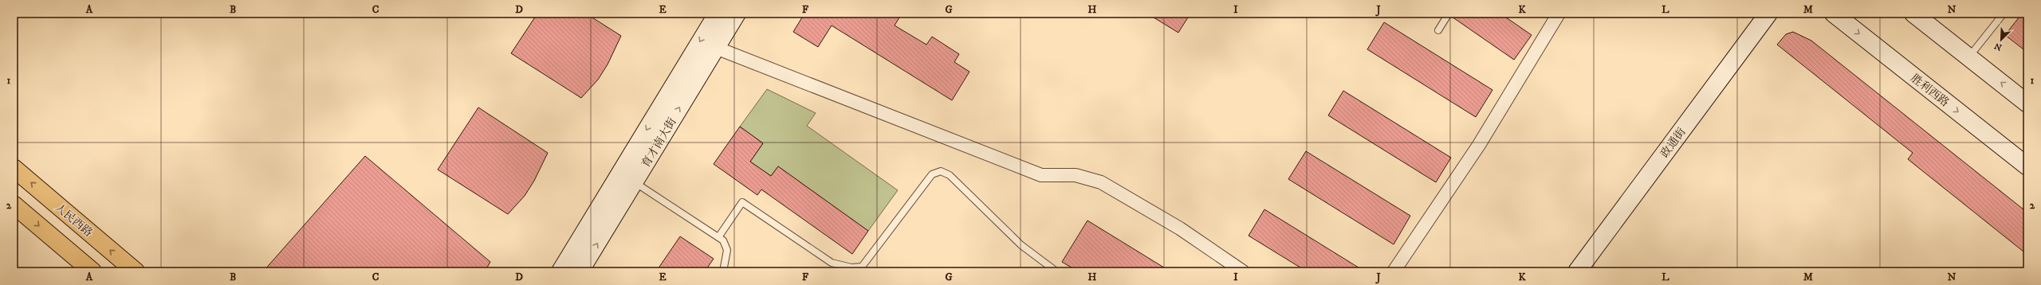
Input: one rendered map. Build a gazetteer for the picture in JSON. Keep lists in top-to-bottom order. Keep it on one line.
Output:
{"streets":{"main road":["胜利西路","育才南大街","政通街","人民西路"]},"north":"bottom left","grid":{"columns":["A","B","C","D","E","F","G","H","I","J","K","L","M","N"],"rows":["1","2"]}}
